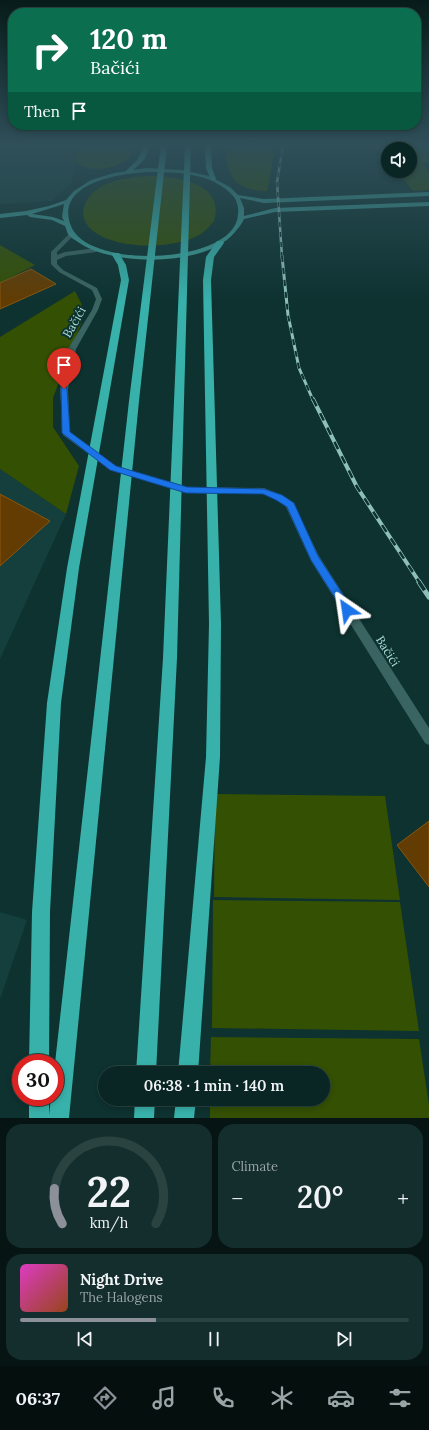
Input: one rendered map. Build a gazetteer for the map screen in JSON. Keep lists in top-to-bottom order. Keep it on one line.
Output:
{"streets":{"street":["Bačići"]},"page":{"turn":["120 m","Bačići"],"then":"Then","limit":"30","trip":"06:38 · 1 min · 140 m","tile":"Climate","heat":["−","20°","+"],"song":["Night Drive","The Halogens"],"tabs":"06:37","gauge":["22","km/h"]}}
